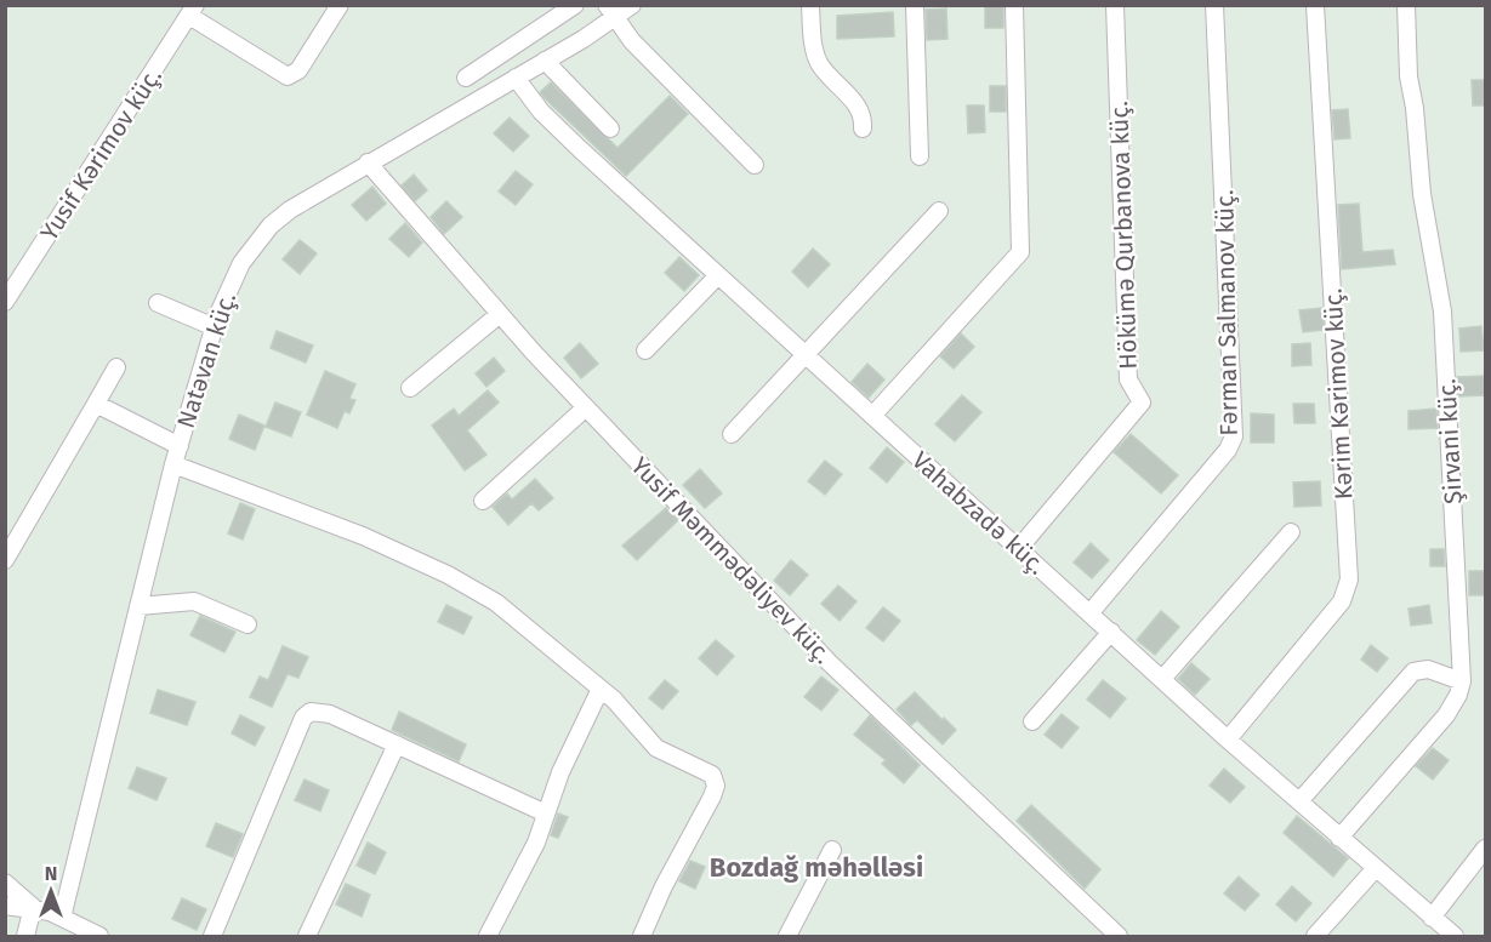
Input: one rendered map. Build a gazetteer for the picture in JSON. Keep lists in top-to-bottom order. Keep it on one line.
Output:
{"streets":{"street":["Yusif Kərimov küç.","Hökümə Qurbanova küç.","Fərman Salmanov küç.","Natəvan küç.","Kərim Kərimov küç.","Şirvani küç.","Vahabzadə küç.","Yusif Məmmədəliyev küç."]},"crossings":[["Hökümə Qurbanova küç.","Vahabzadə küç."],["Fərman Salmanov küç.","Vahabzadə küç."],["Natəvan küç.","Vahabzadə küç."],["Natəvan küç.","Yusif Məmmədəliyev küç."],["Kərim Kərimov küç.","Vahabzadə küç."],["Şirvani küç.","Vahabzadə küç."]],"districts":["Bozdağ məhəlləsi"],"north":"top"}
